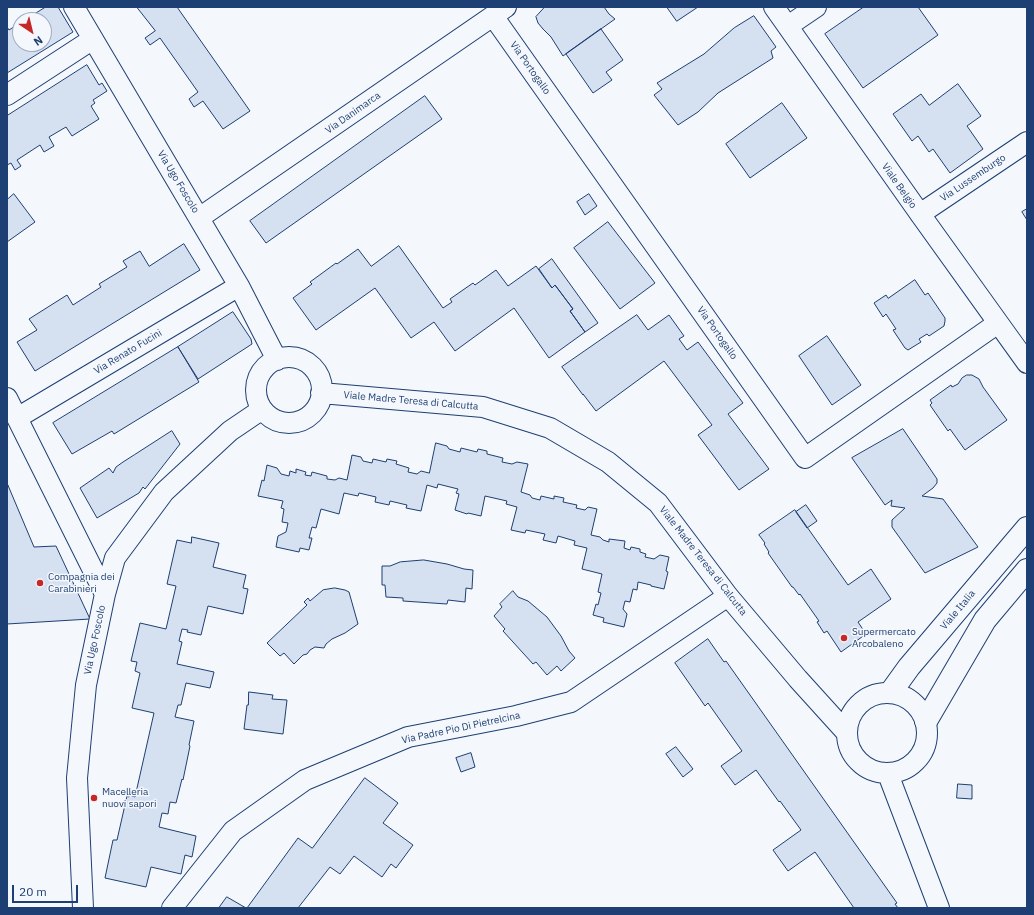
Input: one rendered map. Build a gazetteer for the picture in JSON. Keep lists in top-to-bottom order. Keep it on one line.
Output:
{"streets":{"street":["Via Portogallo","Via Danimarca","Via Lussemburgo","Via Ugo Foscolo","Viale Belgio","Via Renato Fucini","Viale Madre Teresa di Calcutta","Viale Italia","Via Padre Pio Di Pietrelcina"]},"crossings":[["Via Portogallo","Via Danimarca"],["Via Portogallo","Viale Belgio"],["Via Danimarca","Via Ugo Foscolo"],["Via Lussemburgo","Viale Belgio"],["Via Ugo Foscolo","Via Renato Fucini"],["Via Ugo Foscolo","Viale Madre Teresa di Calcutta"],["Viale Madre Teresa di Calcutta","Viale Italia"],["Viale Madre Teresa di Calcutta","Via Padre Pio Di Pietrelcina"]],"places":["Compagnia dei Carabinieri","Supermercato Arcobaleno","Macelleria nuovi sapori"],"scale_bar":"20 m","north":"bottom right"}
